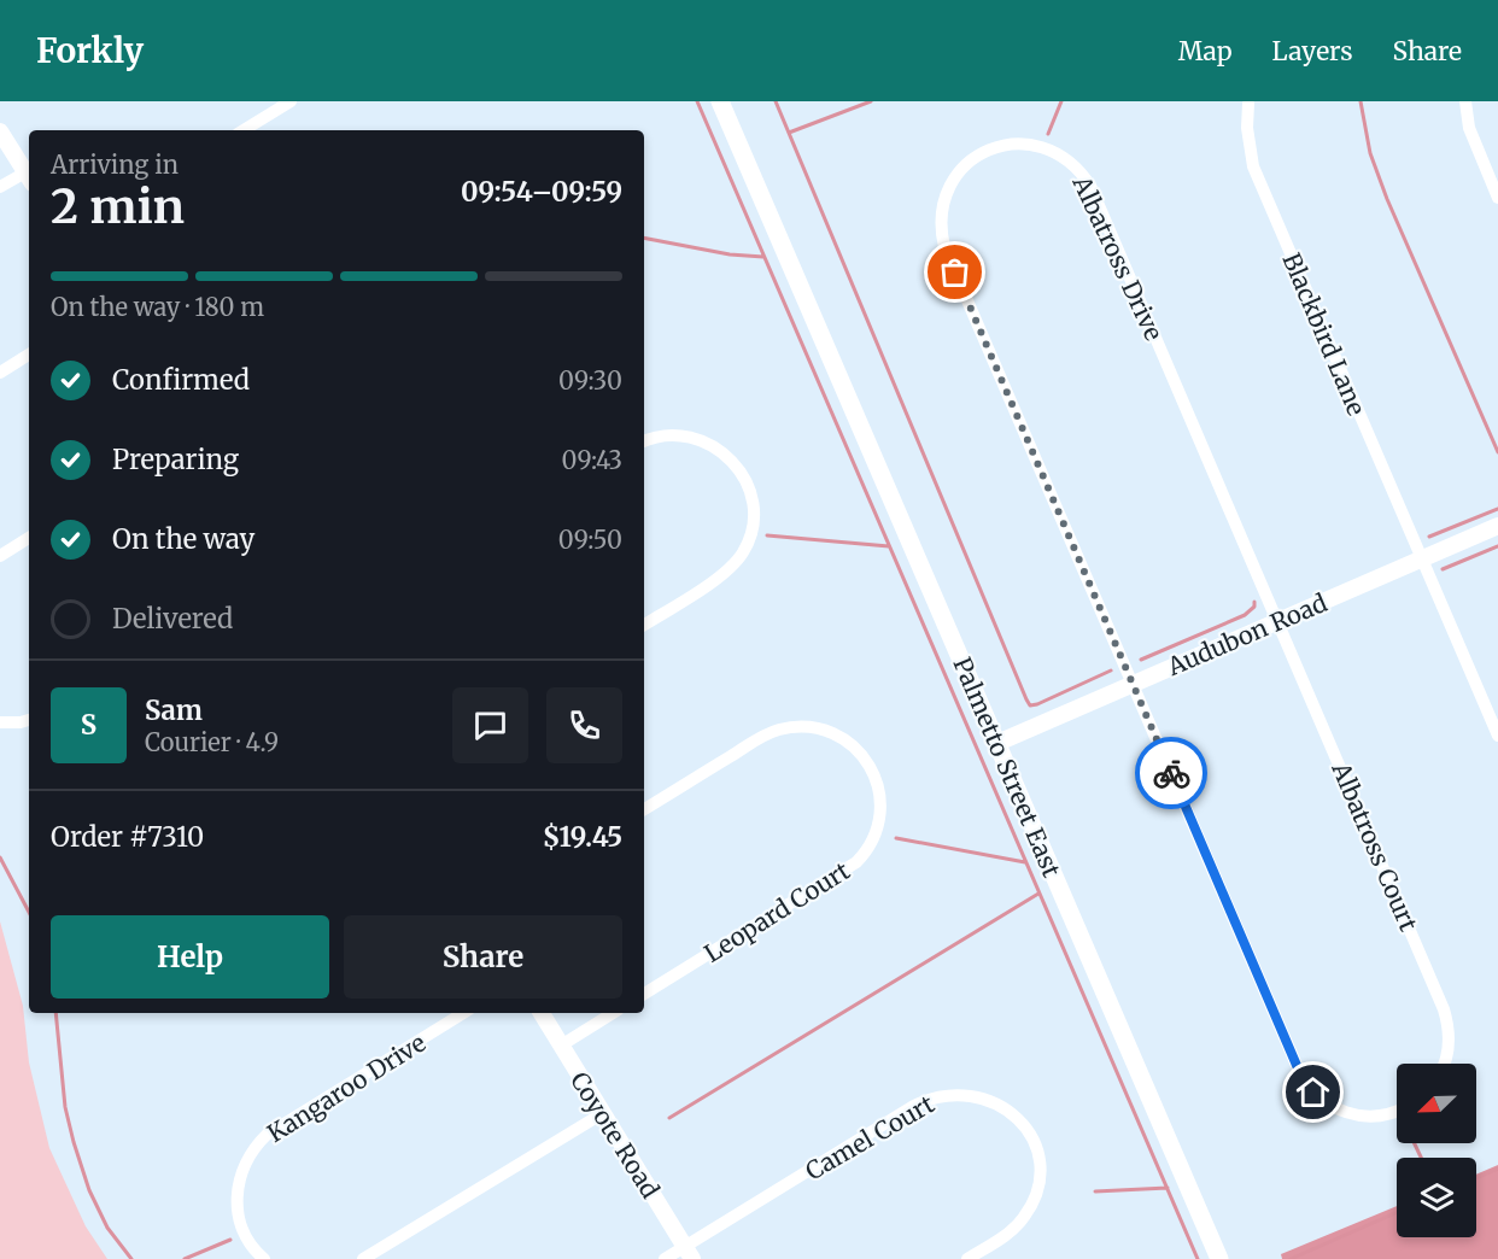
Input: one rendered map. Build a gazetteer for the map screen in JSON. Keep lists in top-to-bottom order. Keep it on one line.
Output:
{"streets":{"main road":["Palmetto Street East"],"street":["Albatross Drive","Blackbird Lane","Audubon Road","Albatross Court","Leopard Court","Kangaroo Drive","Coyote Road","Camel Court"]},"crossings":[["Albatross Drive","Audubon Road"],["Albatross Drive","Albatross Court"],["Blackbird Lane","Audubon Road"],["Audubon Road","Palmetto Street East"],["Audubon Road","Albatross Court"],["Coyote Road","Camel Court"]],"north":"bottom left","page":{"header":"Forkly","nav":["Map","Layers","Share"],"heading":["2 min","Arriving in","09:54–09:59"],"panel":["Sam","Courier · 4.9","Order #7310","$19.45"],"bar":"On the way · 180 m","list":[["Confirmed","09:30"],["Preparing","09:43"],["On the way","09:50"],"Delivered"],"round":"S","buttons":["Help","Share"]}}
